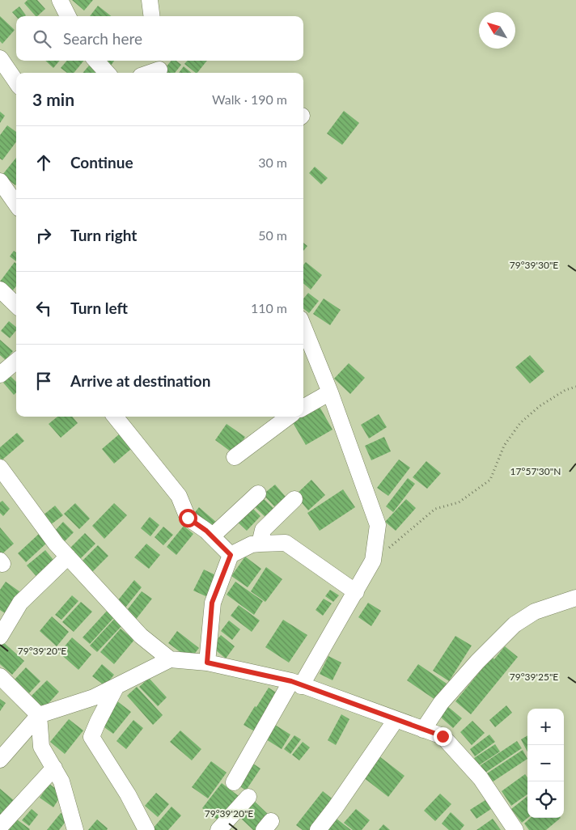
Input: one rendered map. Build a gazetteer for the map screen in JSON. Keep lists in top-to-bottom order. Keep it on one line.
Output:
{"north":"top left","page":{"search":"Search here","heading":["3 min","Walk · 190 m"],"list":[["Continue","30 m"],["Turn right","50 m"],["Turn left","110 m"],"Arrive at destination"],"map_buttons":["+","−"]},"coordinates":["79°39'30\"E","17°57'30\"N","79°39'20\"E","79°39'25\"E"]}
